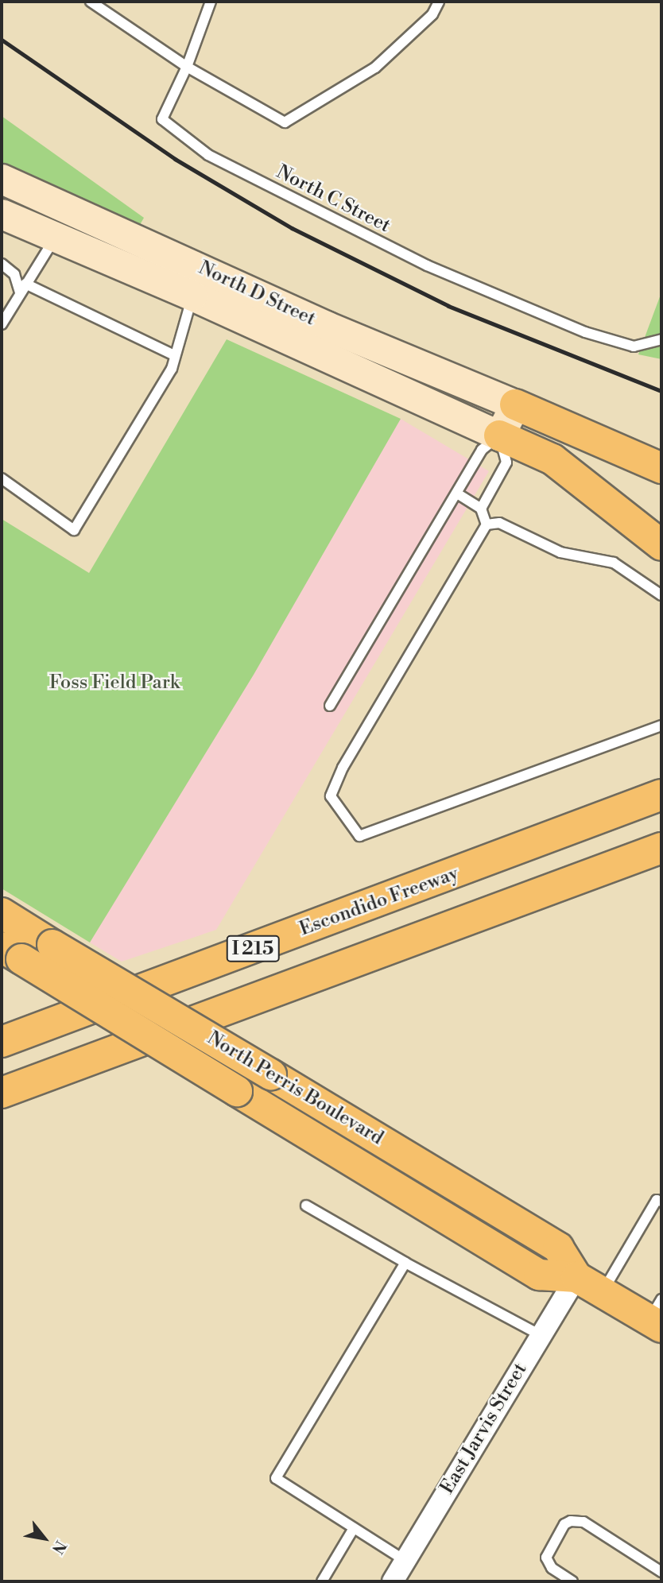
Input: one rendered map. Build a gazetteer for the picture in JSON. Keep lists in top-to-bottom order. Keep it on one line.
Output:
{"streets":{"main road":["North D Street","Escondido Freeway","I 215","North Perris Boulevard"],"street":["East Jarvis Street"],"lane":["North C Street"]},"crossings":[["North Perris Boulevard","East Jarvis Street"]],"parks":["Foss Field Park"],"north":"bottom right"}
